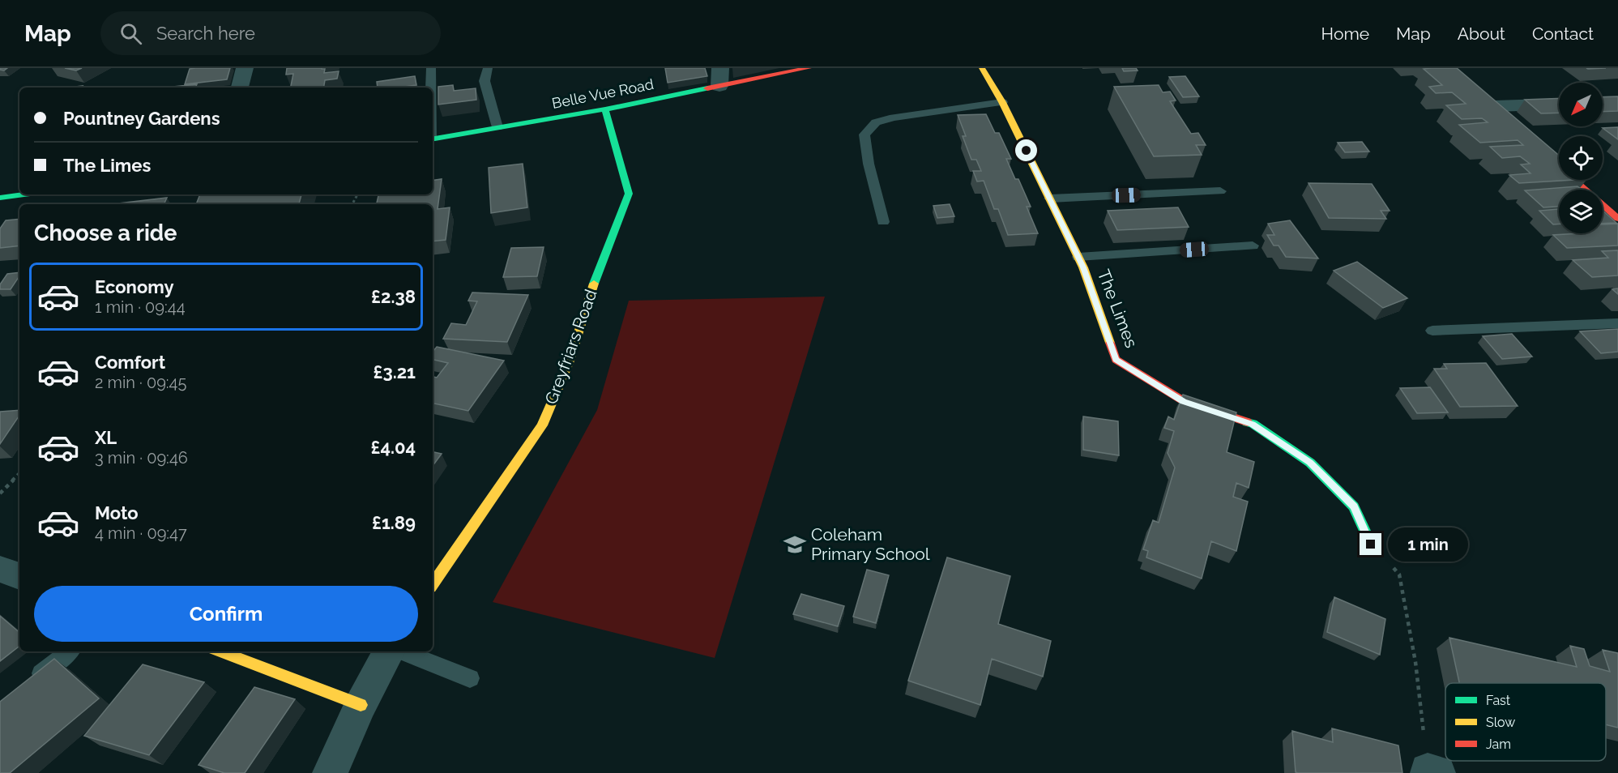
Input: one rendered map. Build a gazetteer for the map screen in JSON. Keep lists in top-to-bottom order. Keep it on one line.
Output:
{"streets":{"street":["Belle Vue Road","The Limes","Greyfriars Road"]},"crossings":[["Belle Vue Road","Greyfriars Road"]],"places":{"school or university":["Coleham Primary School"]},"legend":["Fast","Slow","Jam"],"north":"bottom left","page":{"header":"Map","search":"Search here","nav":["Home","Map","About","Contact"],"banner":["Pountney Gardens","The Limes"],"heading":"Choose a ride","list":[{"name":"Economy","note":"1 min · 09:44","value":"£2.38"},{"name":"Comfort","note":"2 min · 09:45","value":"£3.21"},{"name":"XL","note":"3 min · 09:46","value":"£4.04"},{"name":"Moto","note":"4 min · 09:47","value":"£1.89"}],"bubble":"1 min","buttons":"Confirm"}}
